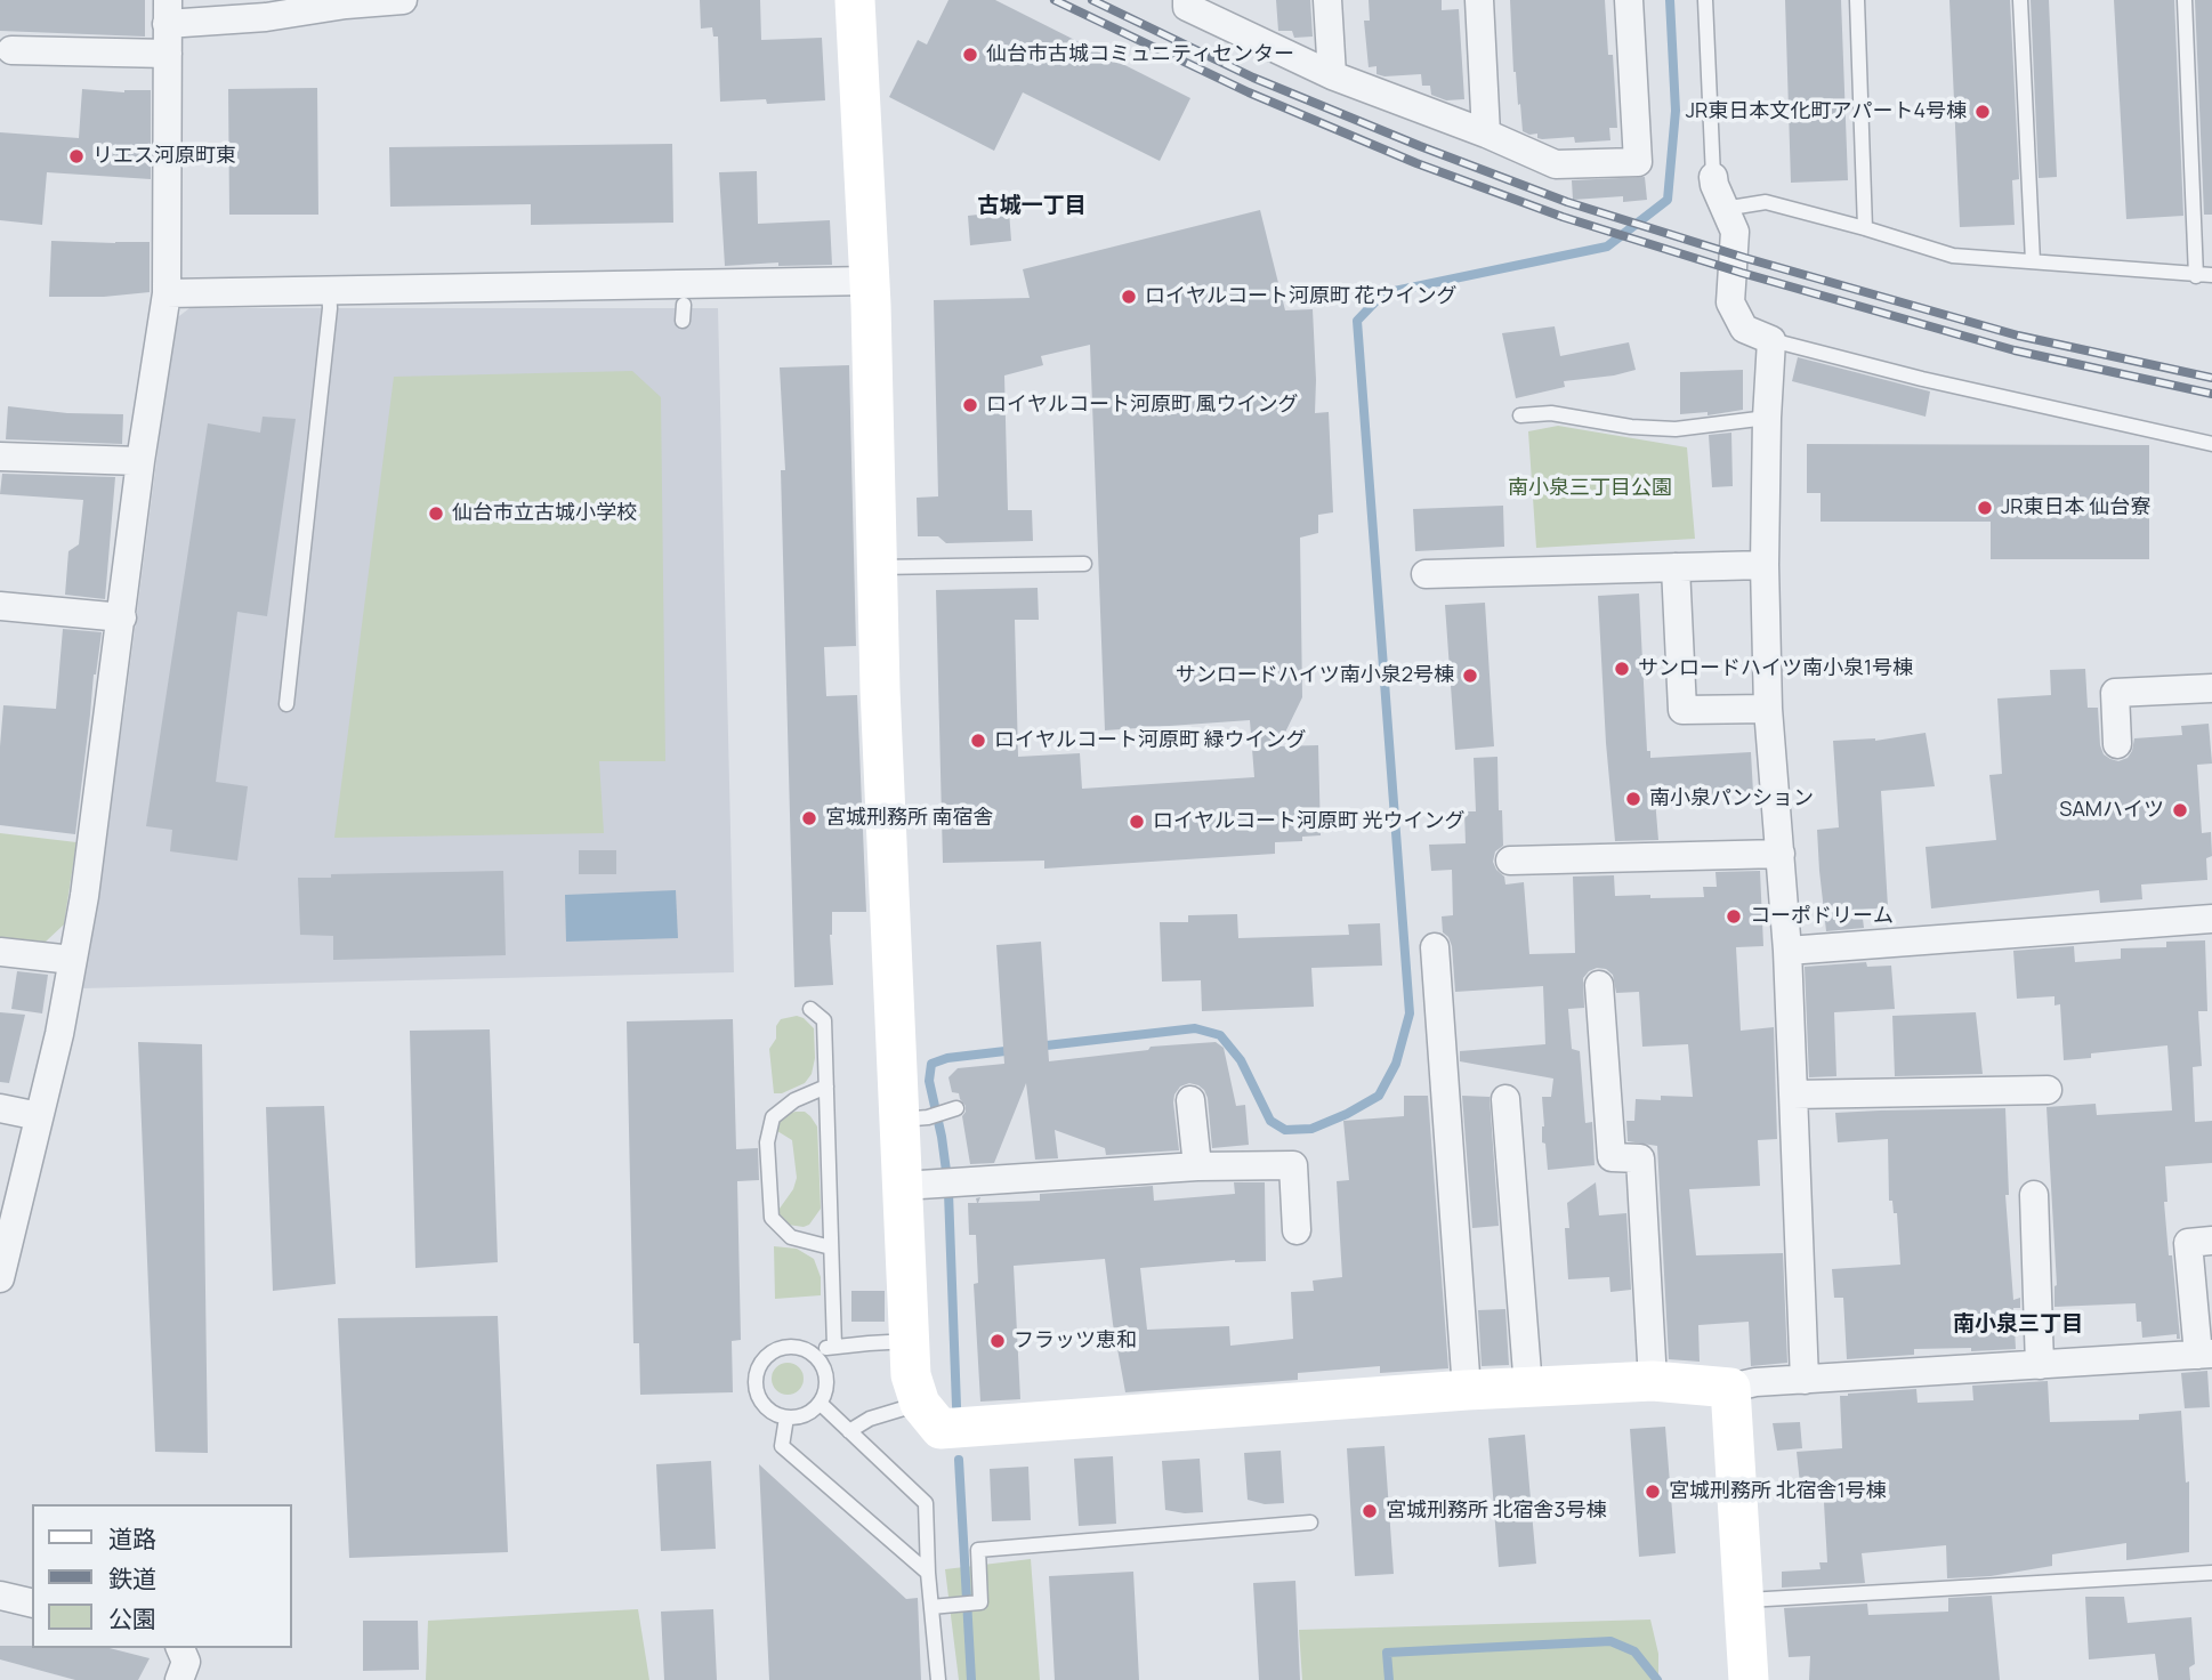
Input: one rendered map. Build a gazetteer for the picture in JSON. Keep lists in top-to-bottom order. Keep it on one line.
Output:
{"districts":["古城一丁目","南小泉三丁目"],"parks":["南小泉三丁目公園"],"places":["仙台市古城コミュニティセンター","JR東日本文化町アパート4号棟","リエス河原町東","ロイヤルコート河原町 花ウイング","ロイヤルコート河原町 風ウイング","JR東日本 仙台寮","仙台市立古城小学校","サンロードハイツ南小泉1号棟","サンロードハイツ南小泉2号棟","ロイヤルコート河原町 緑ウイング","南小泉パンション","SAMハイツ","宮城刑務所 南宿舎","ロイヤルコート河原町 光ウイング","コーポドリーム","フラッツ恵和","宮城刑務所 北宿舎1号棟","宮城刑務所 北宿舎3号棟"],"legend":["道路","鉄道","公園"]}
